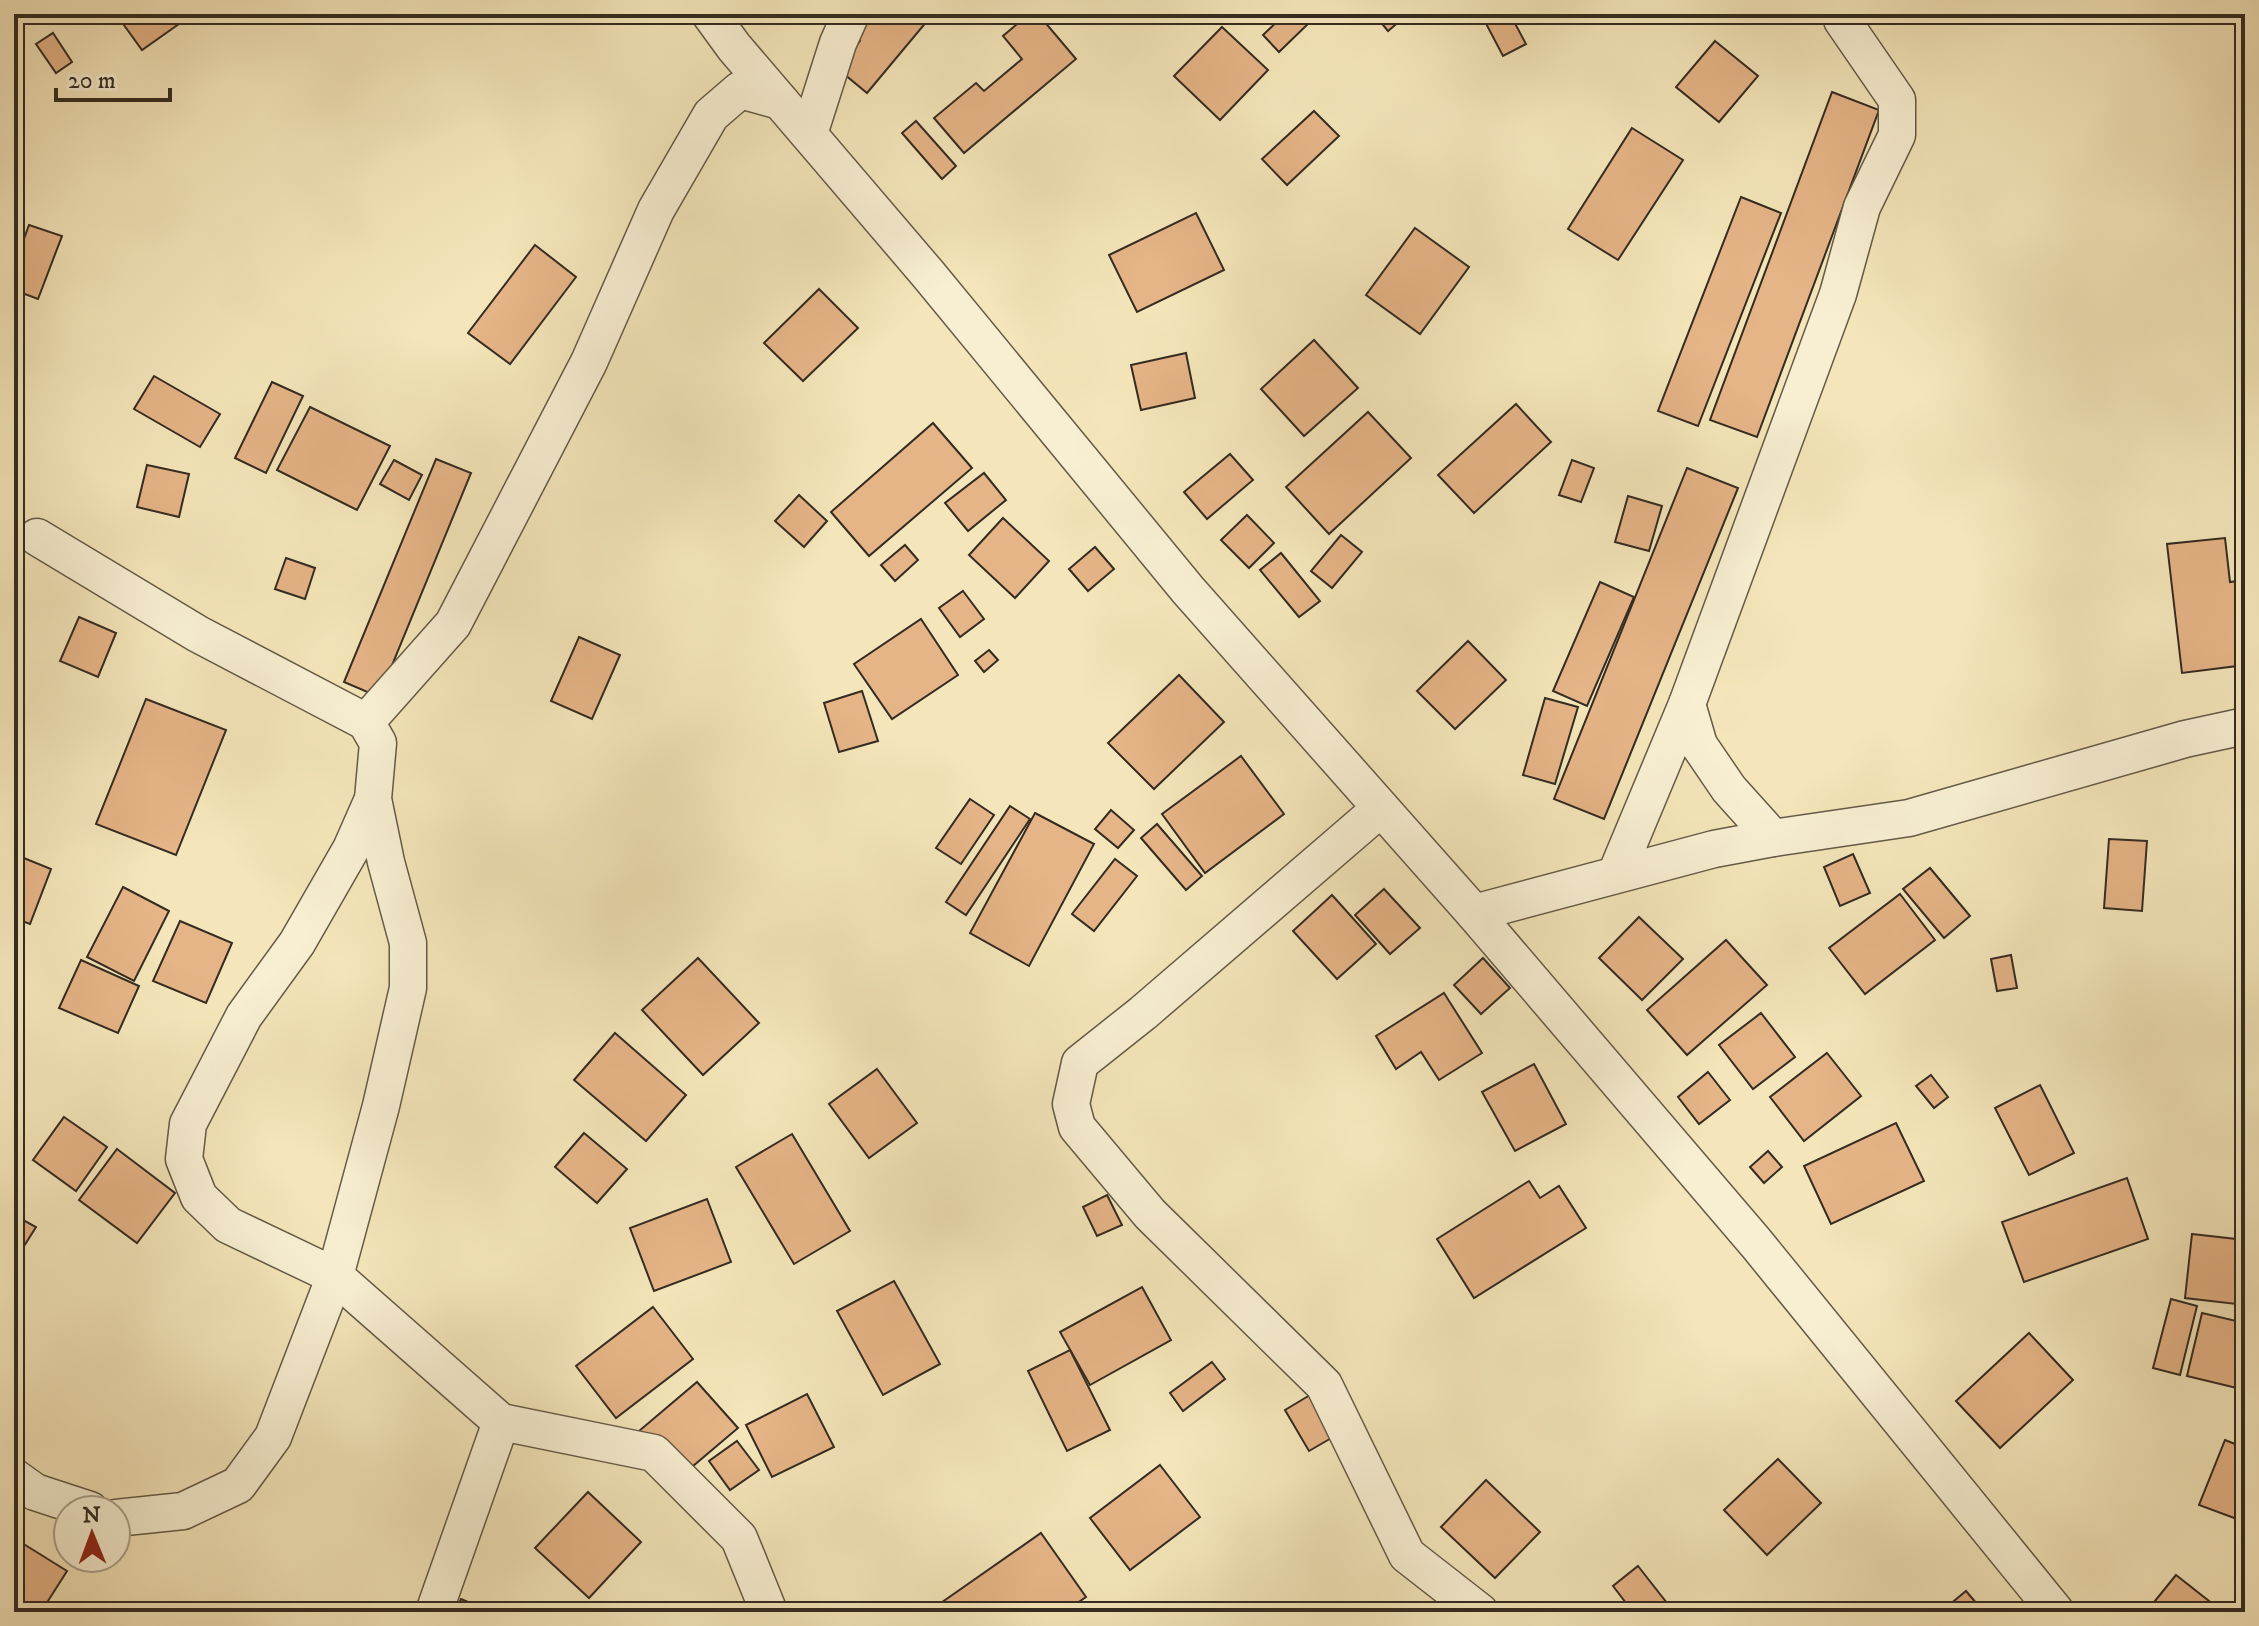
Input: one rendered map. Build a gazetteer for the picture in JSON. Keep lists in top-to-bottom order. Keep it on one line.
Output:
{"scale_bar":"20 m","north":"top"}
